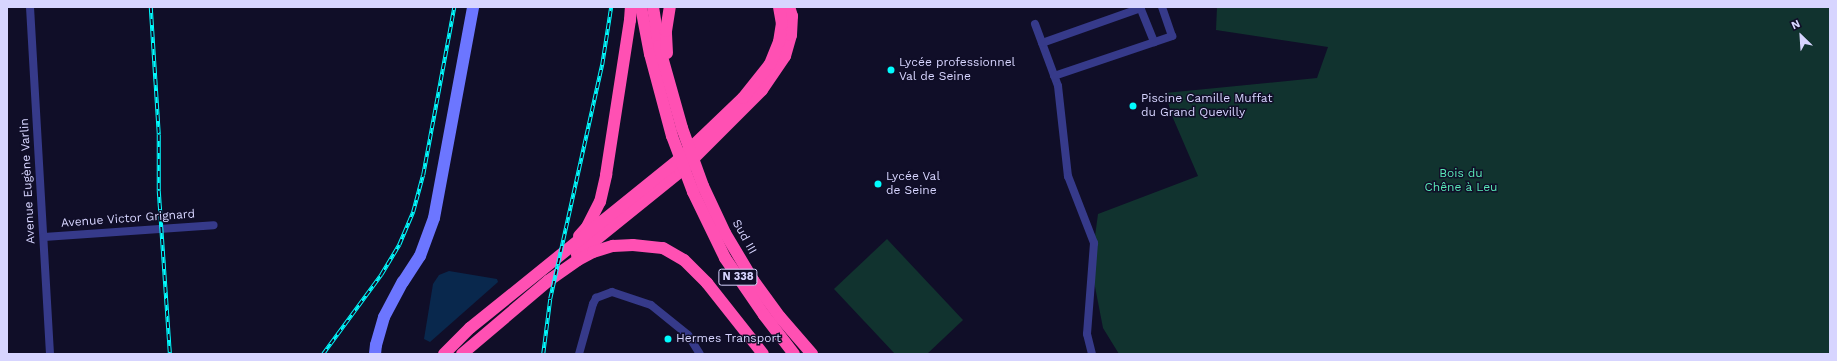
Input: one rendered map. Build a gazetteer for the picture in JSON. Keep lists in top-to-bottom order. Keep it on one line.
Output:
{"streets":{"highway":["Sud III","N 338"],"street":["Avenue Eugène Varlin","Avenue Victor Grignard"]},"crossings":[["Avenue Eugène Varlin","Avenue Victor Grignard"],["Sud III","N 338"]],"parks":["Bois du Chêne à Leu"],"places":["Lycée professionnel Val de Seine","Piscine Camille Muffat du Grand Quevilly","Lycée Val de Seine","Hermes Transport"],"north":"top left"}
